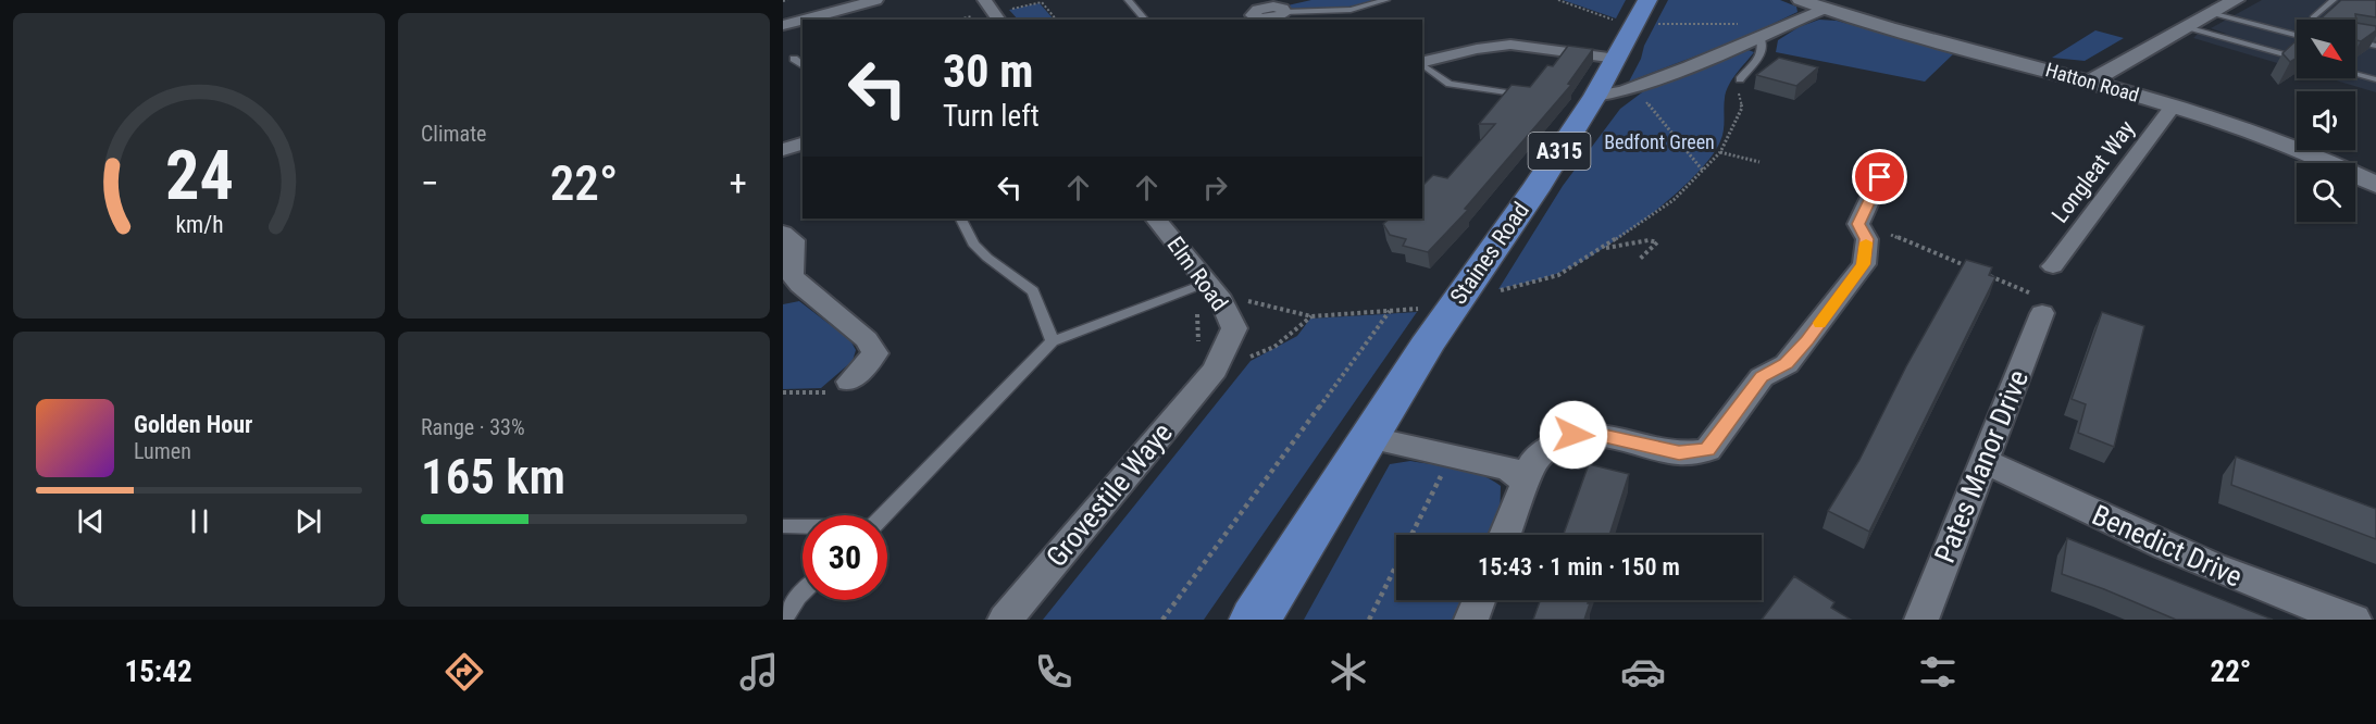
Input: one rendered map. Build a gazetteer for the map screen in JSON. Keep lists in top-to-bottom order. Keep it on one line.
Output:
{"streets":{"main road":["A315","Staines Road"],"street":["Hatton Road","Longleat Way","Elm Road","Pates Manor Drive","Grovestile Waye","Benedict Drive"]},"crossings":[["Hatton Road","Longleat Way"],["Elm Road","Grovestile Waye"],["Pates Manor Drive","Benedict Drive"]],"parks":["Bedfont Green"],"north":"bottom right","page":{"tile":["Climate",["Range · 33%","165 km"]],"turn":["30 m","Turn left"],"heat":["−","22°","+"],"song":["Golden Hour","Lumen"],"limit":"30","trip":"15:43 · 1 min · 150 m","tabs":["15:42","22°"],"gauge":["24","km/h"]}}
